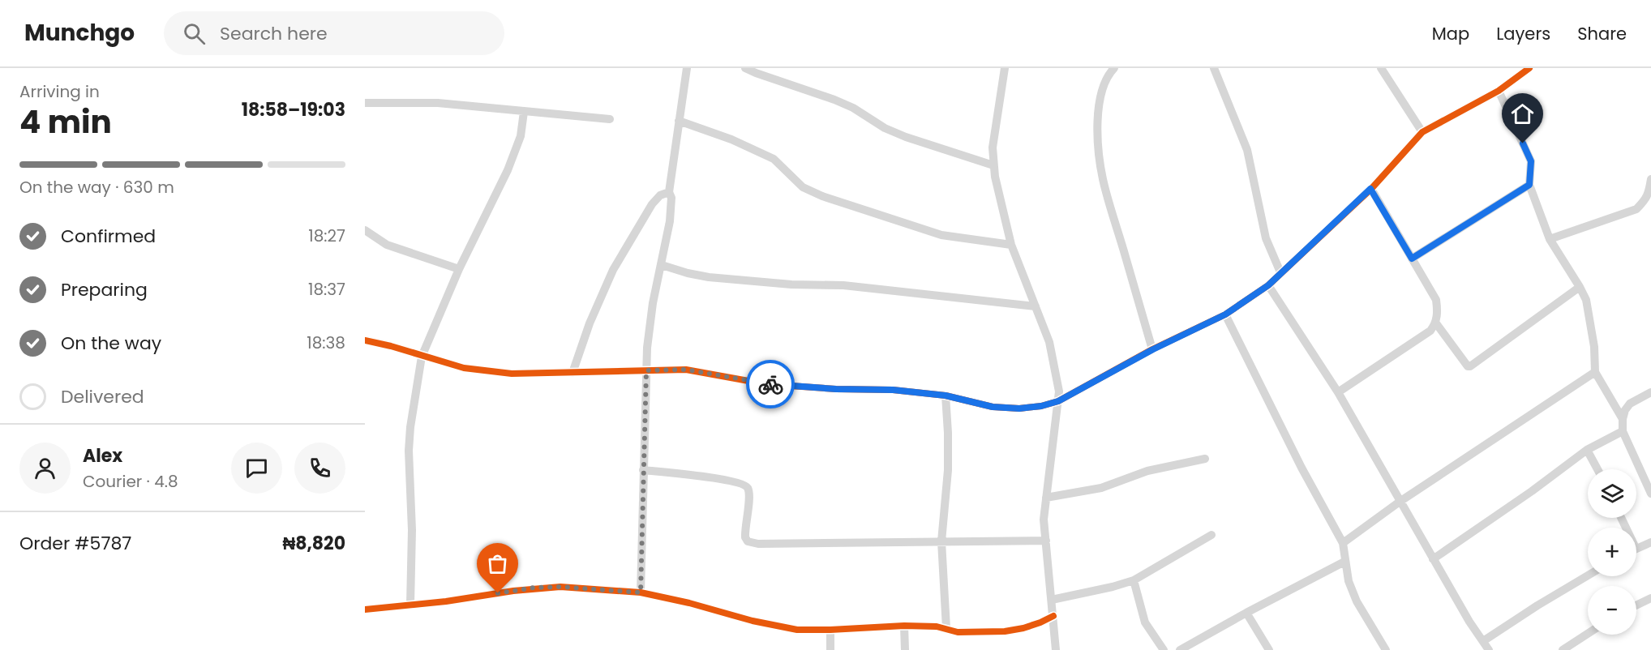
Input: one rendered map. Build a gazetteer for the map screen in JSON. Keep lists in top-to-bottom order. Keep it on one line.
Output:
{"page":{"header":"Munchgo","search":"Search here","nav":["Map","Layers","Share"],"heading":["4 min","Arriving in","18:58–19:03"],"panel":["Alex","Courier · 4.8","Order #5787","₦8,820"],"bar":"On the way · 630 m","list":[["Confirmed","18:27"],["Preparing","18:37"],["On the way","18:38"],"Delivered"],"map_buttons":["+","−"]}}
